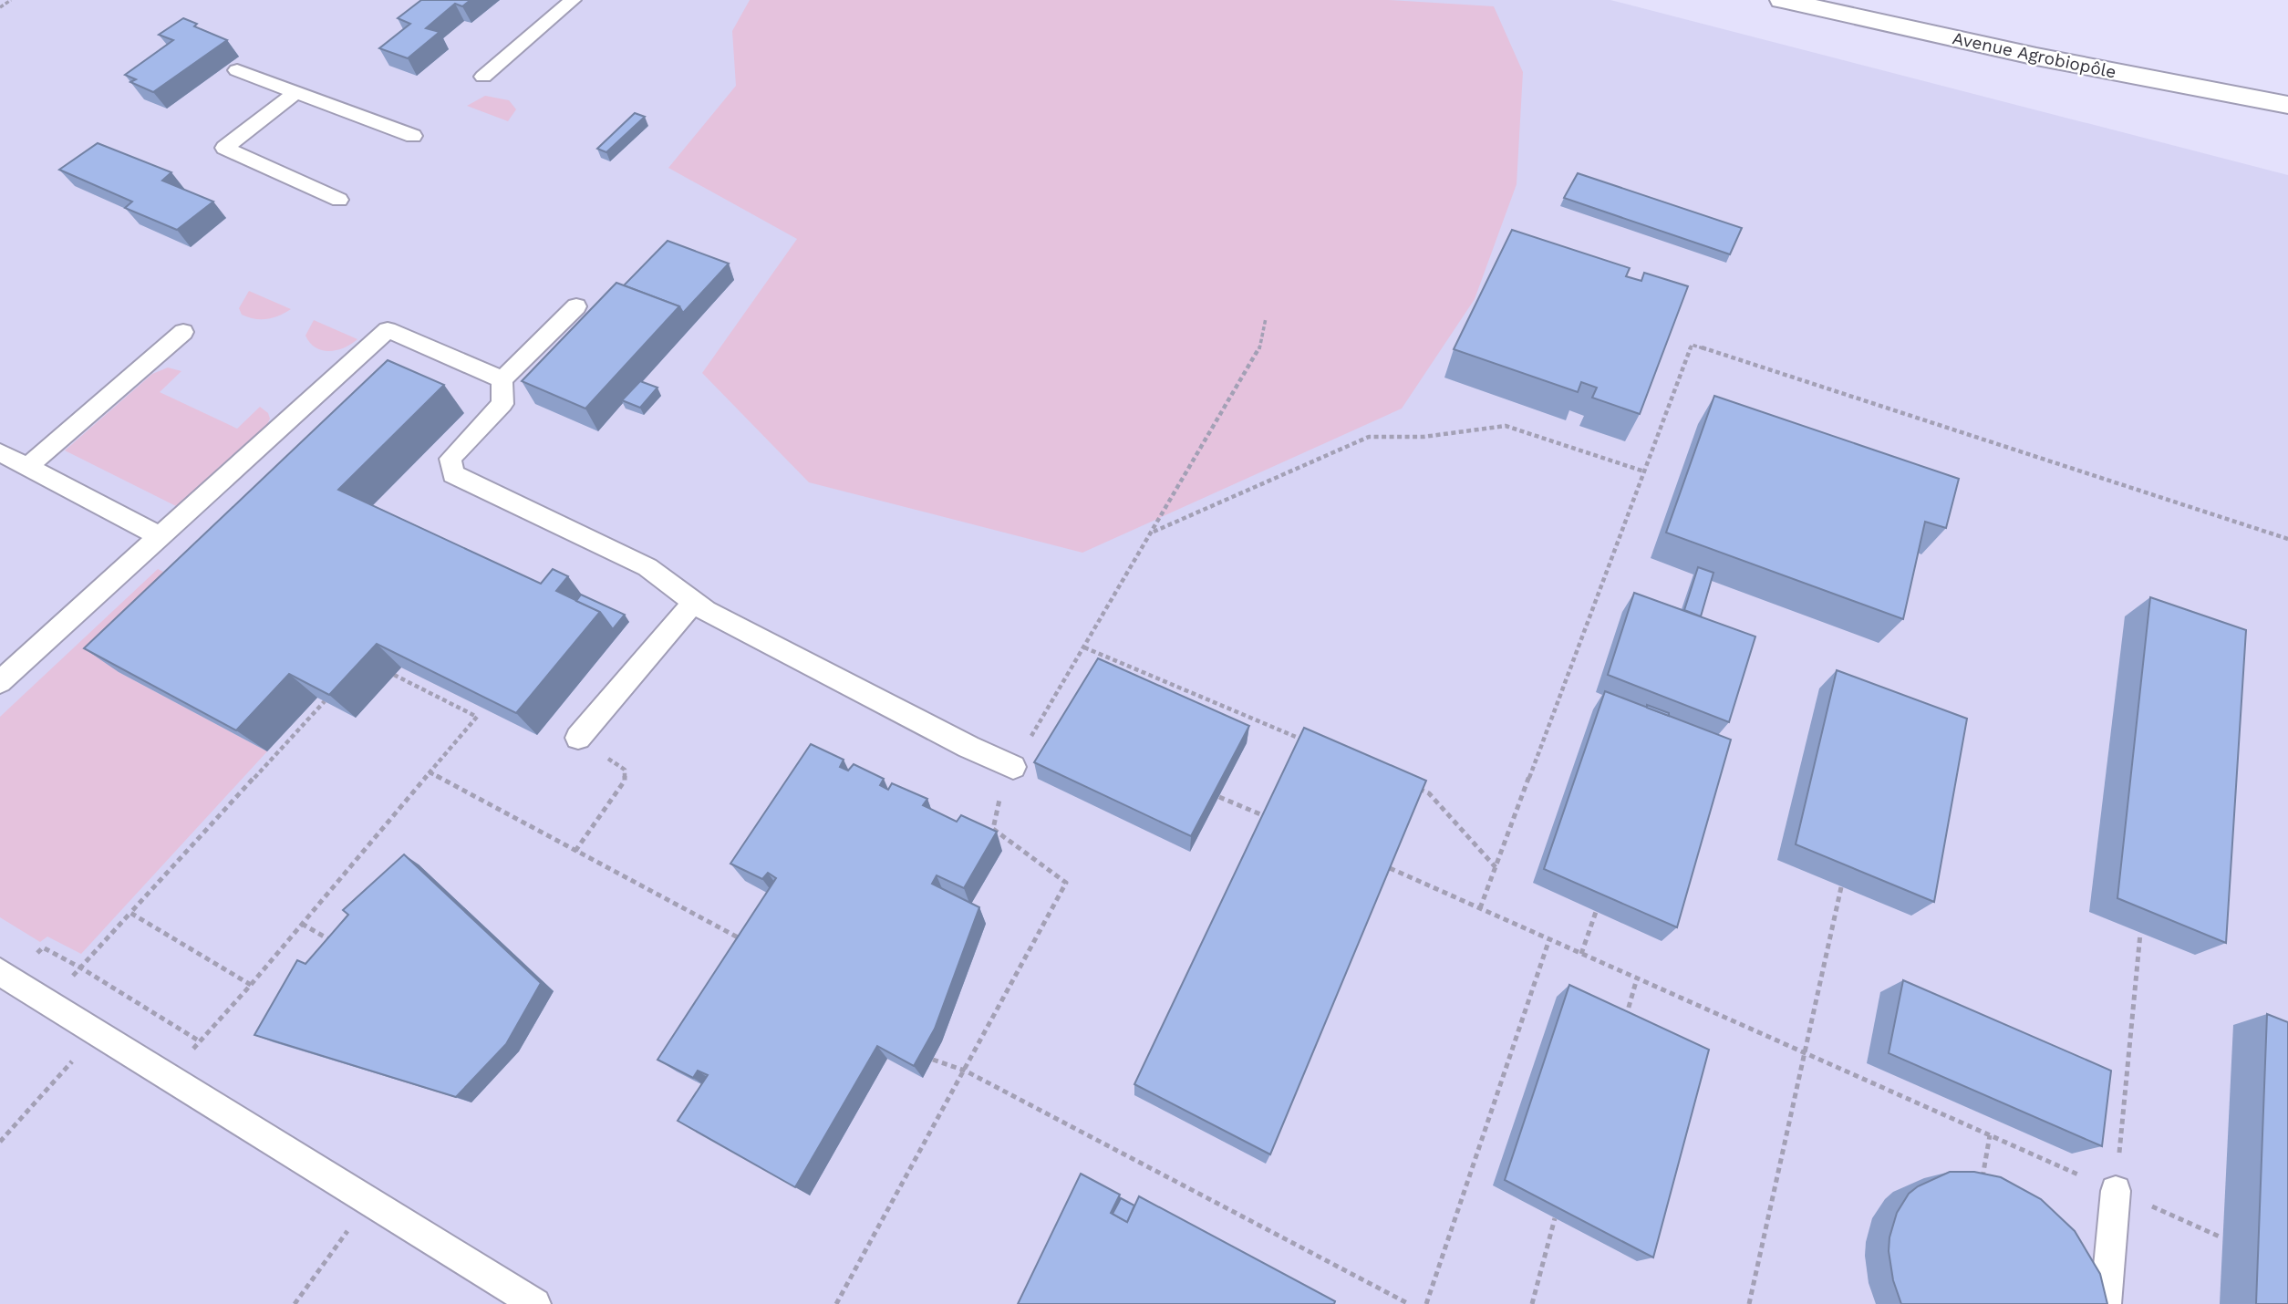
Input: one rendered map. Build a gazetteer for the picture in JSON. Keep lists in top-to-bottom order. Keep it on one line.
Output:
{"streets":{"street":["Avenue Agrobiopôle"]}}
